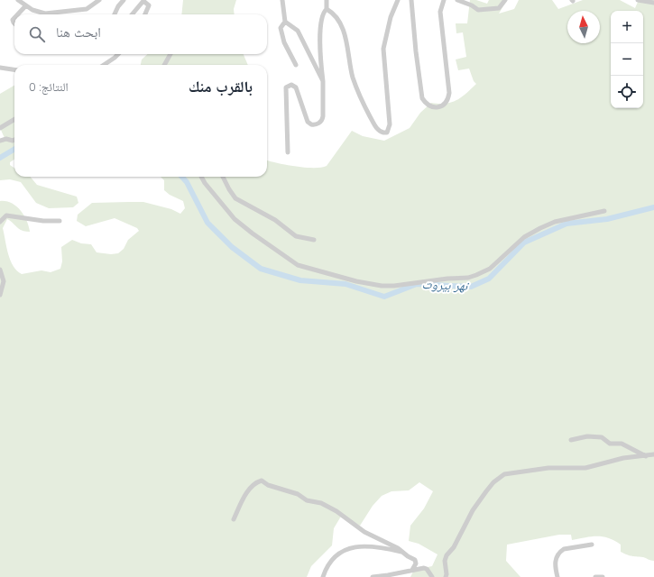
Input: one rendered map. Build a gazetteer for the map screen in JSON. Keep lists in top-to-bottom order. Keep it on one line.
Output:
{"water":["نهر بيروت"],"north":"top","page":{"map_buttons":["+","−"],"search":"ابحث هنا","heading":["بالقرب منك","النتائج: 0"]}}
